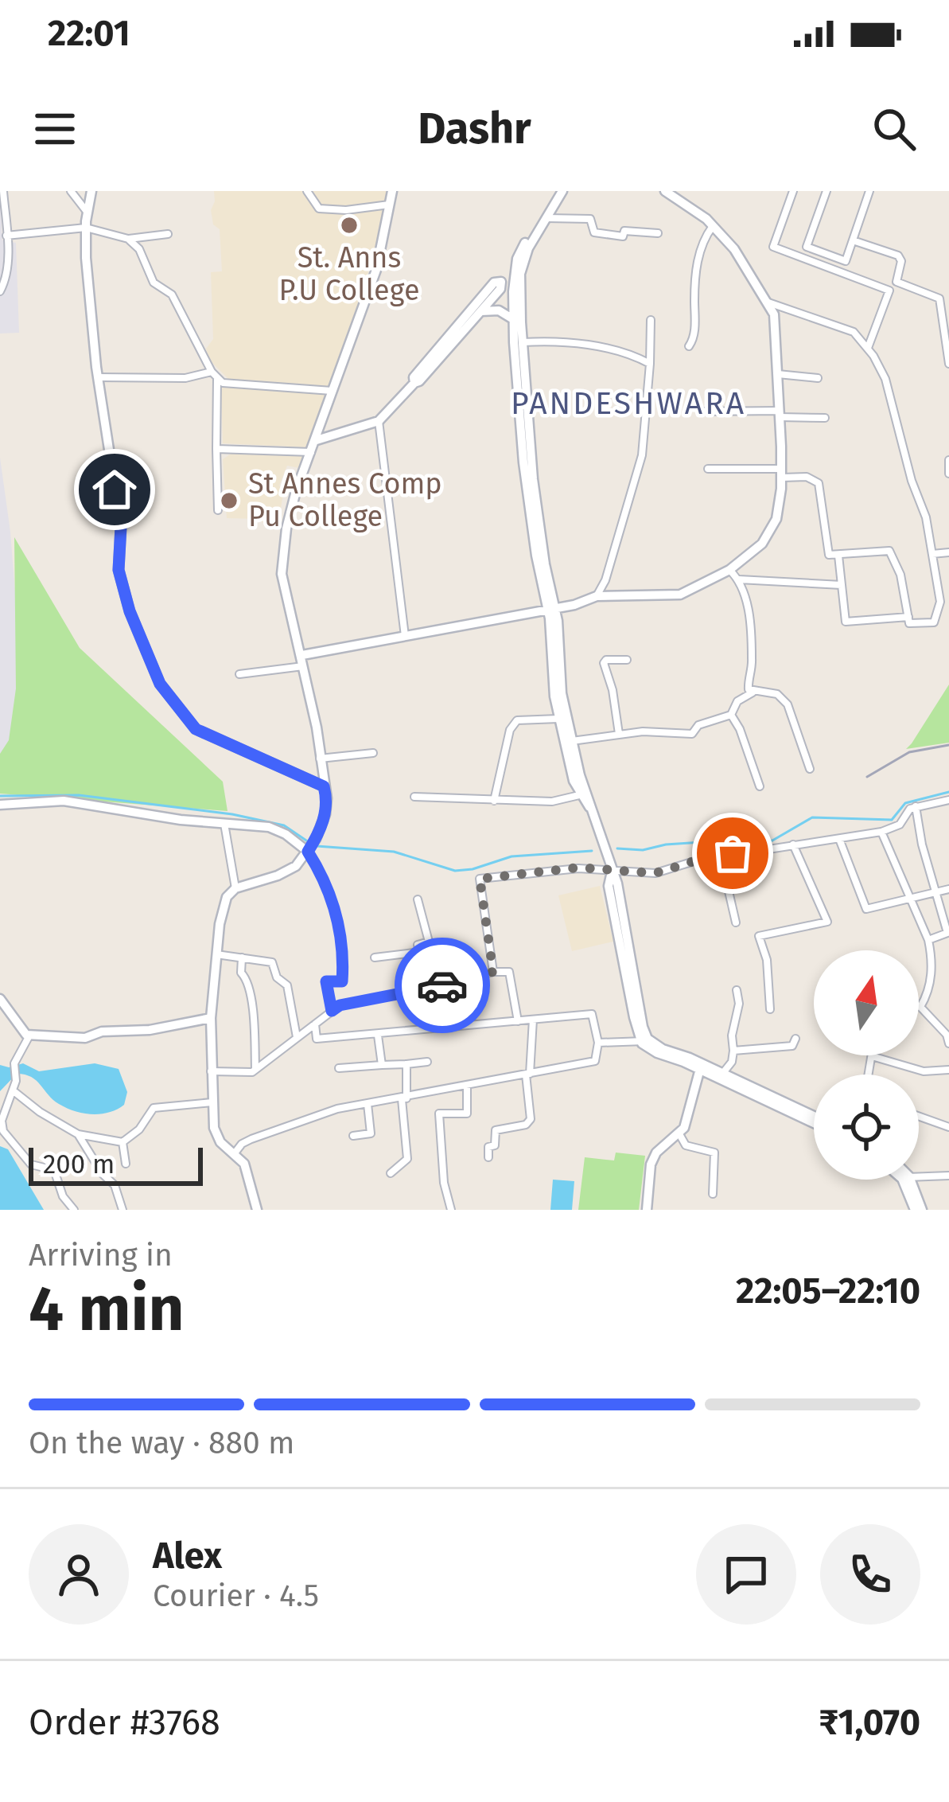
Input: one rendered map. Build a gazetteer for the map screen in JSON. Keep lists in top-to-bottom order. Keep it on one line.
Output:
{"districts":["PANDESHWARA"],"places":["St. Anns P.U College","St Annes Comp Pu College"],"scale_bar":"200 m","north":"top","page":{"status":"22:01","header":"Dashr","scale":"200 m","heading":["4 min","Arriving in","22:05–22:10"],"panel":["Alex","Courier · 4.5","Order #3768","₹1,070"],"bar":"On the way · 880 m"}}
